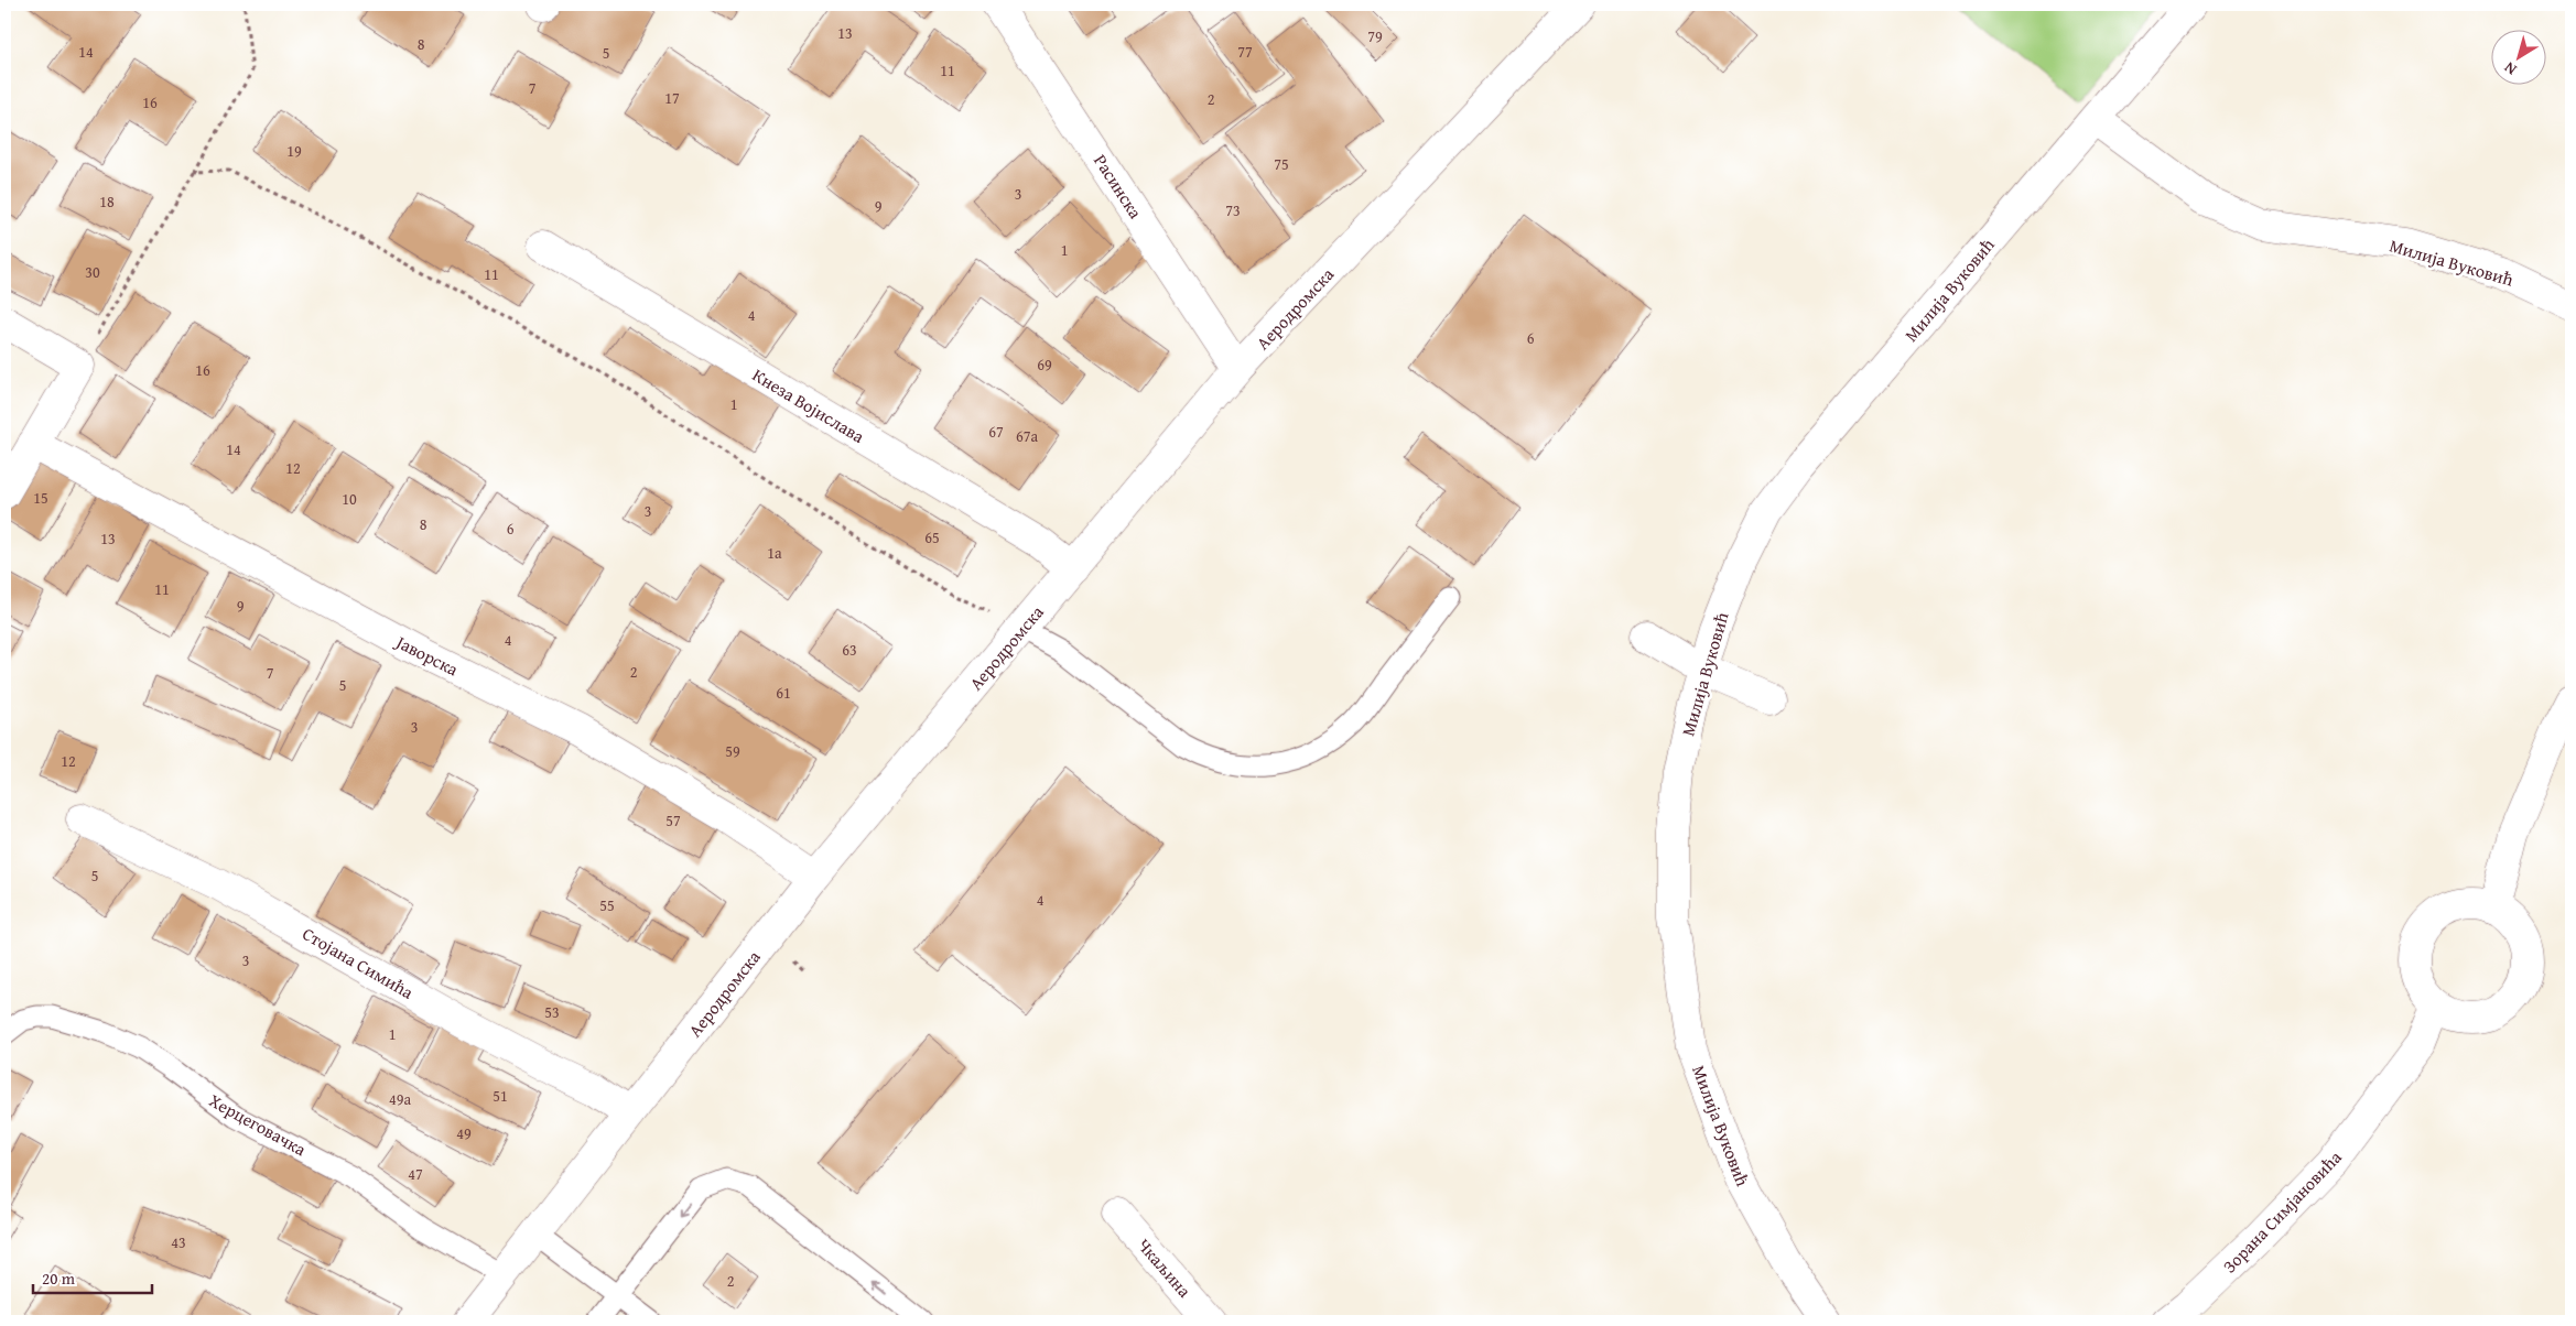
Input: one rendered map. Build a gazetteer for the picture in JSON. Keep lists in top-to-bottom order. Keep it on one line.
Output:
{"streets":{"street":["Расинска","Милија Вуковић","Аеродромска","Кнеза Војислава","Јаворска","Стојана Симића","Зорана Симјановића","Чкаљина"],"lane":["Херцеговачка"]},"crossings":[["Расинска","Аеродромска"],["Аеродромска","Кнеза Војислава"],["Аеродромска","Јаворска"],["Аеродромска","Стојана Симића"],["Аеродромска","Херцеговачка"]],"house_numbers":["13","79","8","14","77","5","11","7","17","2","16","19","75","3","18","9","73","1","30","11","4","6","69","16","1","67","67a","14","12","15","10","3","8","6","65","13","1a","11","9","4","63","2","7","5","61","3","59","12","57","5","4","55","3","53","1","51","49a","49","47","43","2"],"scale_bar":"20 m","north":"bottom left"}
